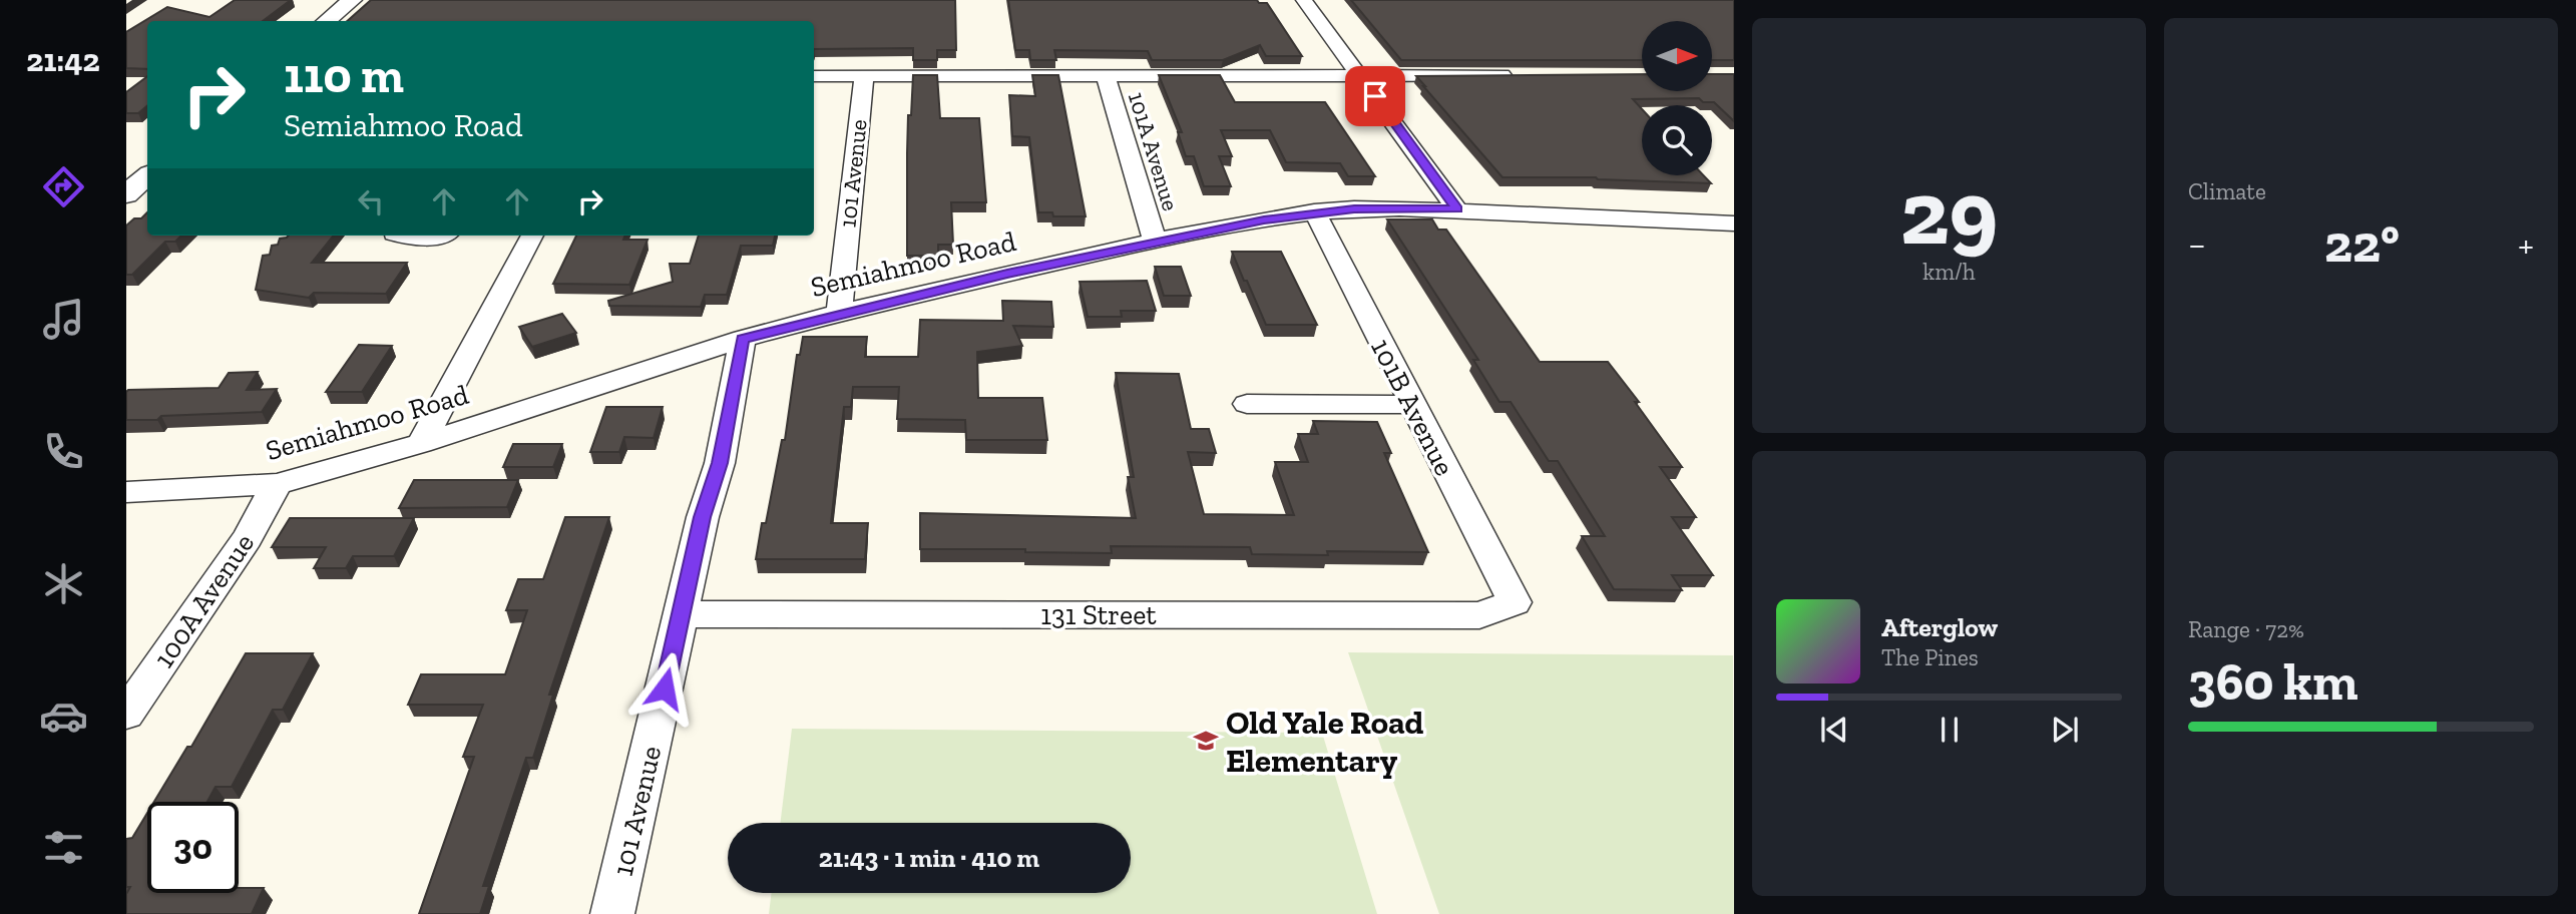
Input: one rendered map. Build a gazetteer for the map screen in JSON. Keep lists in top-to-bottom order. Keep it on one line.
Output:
{"streets":{"street":["101A Avenue","101 Avenue","Semiahmoo Road","101B Avenue","100A Avenue","131 Street"]},"crossings":[["101A Avenue","Semiahmoo Road"],["101 Avenue","Semiahmoo Road"],["101 Avenue","131 Street"],["Semiahmoo Road","101B Avenue"],["Semiahmoo Road","100A Avenue"],["101B Avenue","131 Street"]],"places":{"school or university":["Old Yale Road Elementary"]},"north":"right","page":{"tabs":"21:42","tile":[["29","km/h"],"Climate",["Range · 72%","360 km"]],"turn":["110 m","Semiahmoo Road"],"heat":["−","22°","+"],"song":["Afterglow","The Pines"],"limit":"30","trip":"21:43 · 1 min · 410 m"}}
